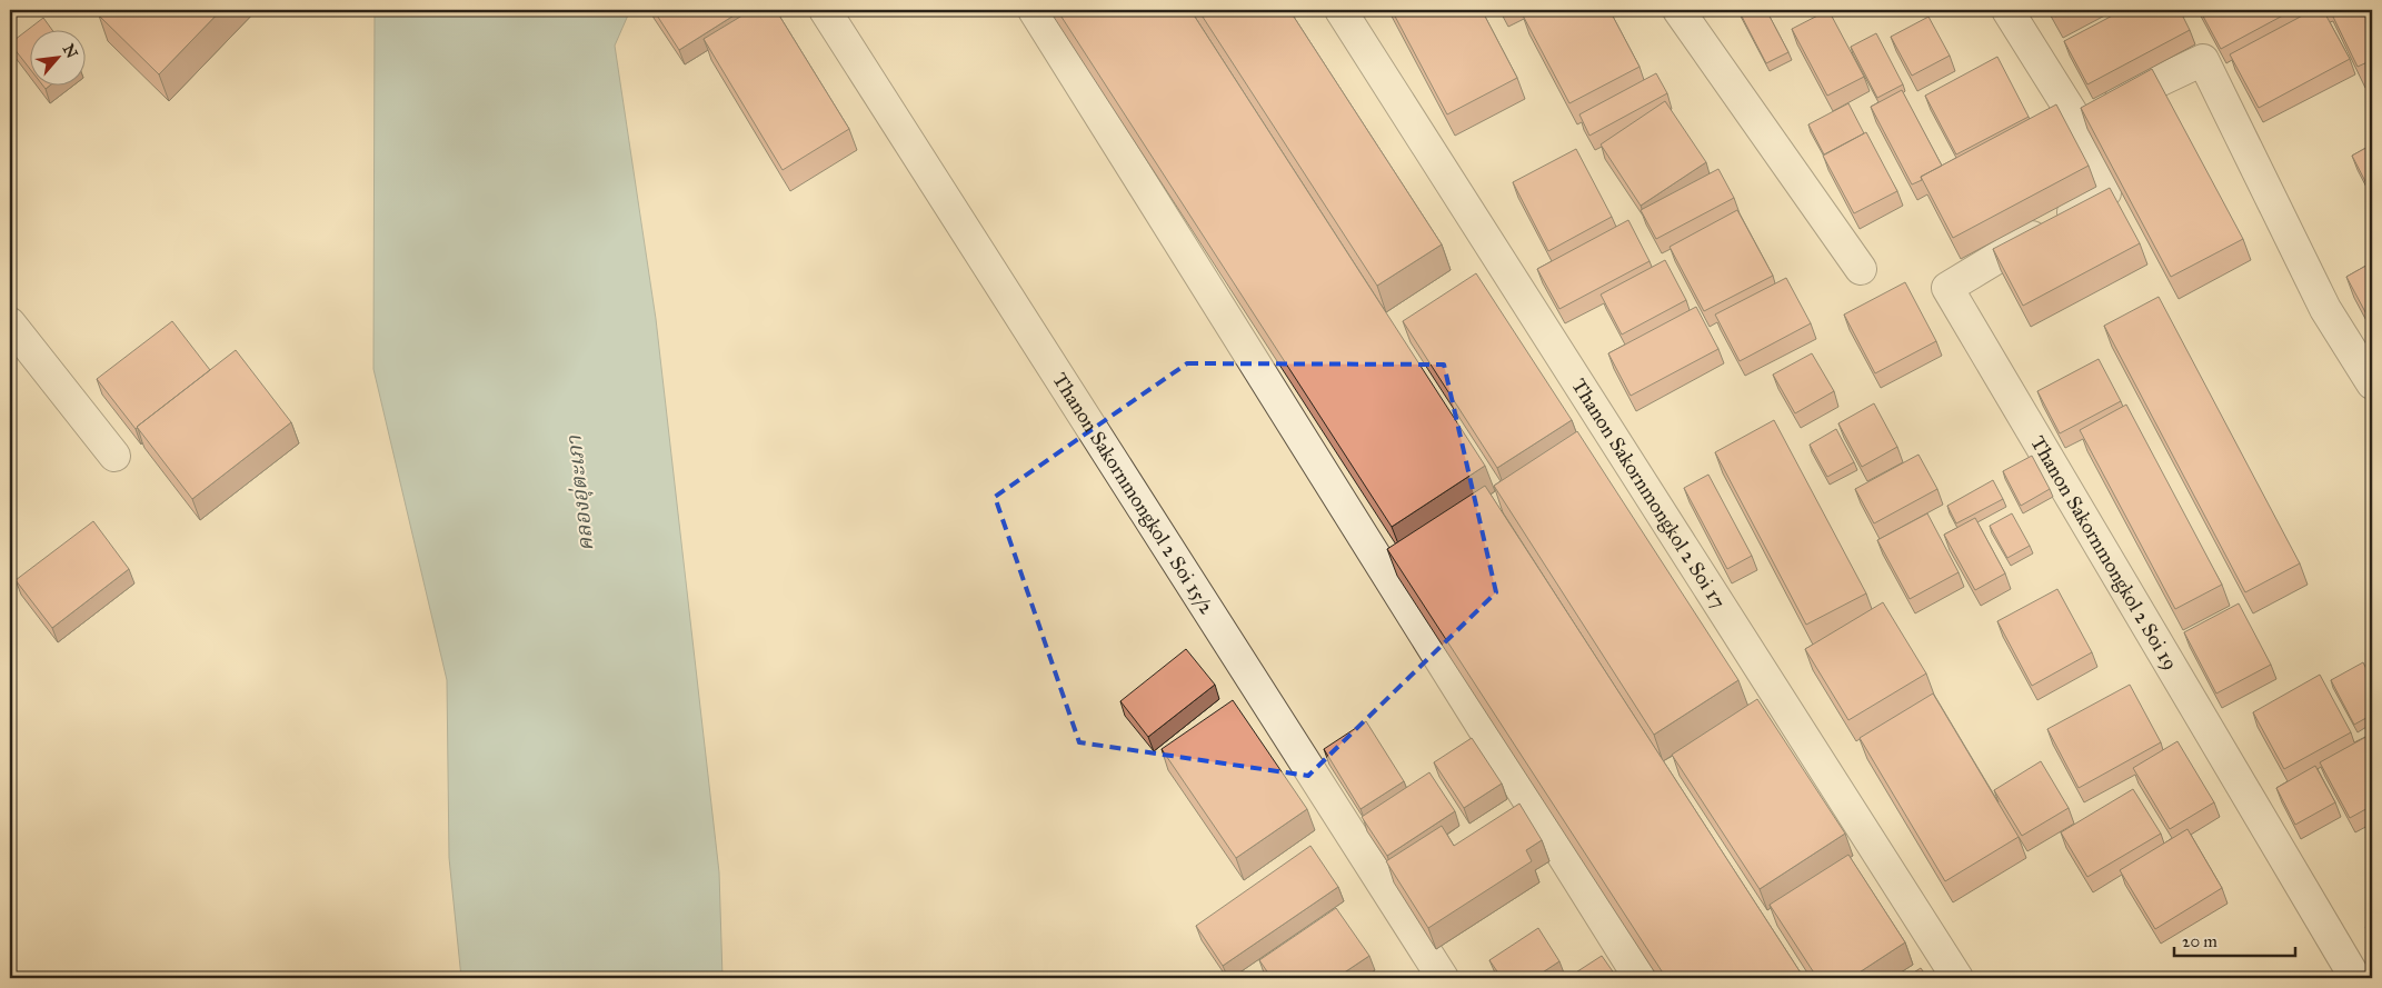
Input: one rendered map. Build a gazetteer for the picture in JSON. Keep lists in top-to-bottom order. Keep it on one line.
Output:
{"streets":{"street":["Thanon Sakornmongkol 2 Soi 15/2","Thanon Sakornmongkol 2 Soi 17","Thanon Sakornmongkol 2 Soi 19"]},"water":["คลองอุ่ตะเภา"],"scale_bar":"20 m","north":"top right"}
